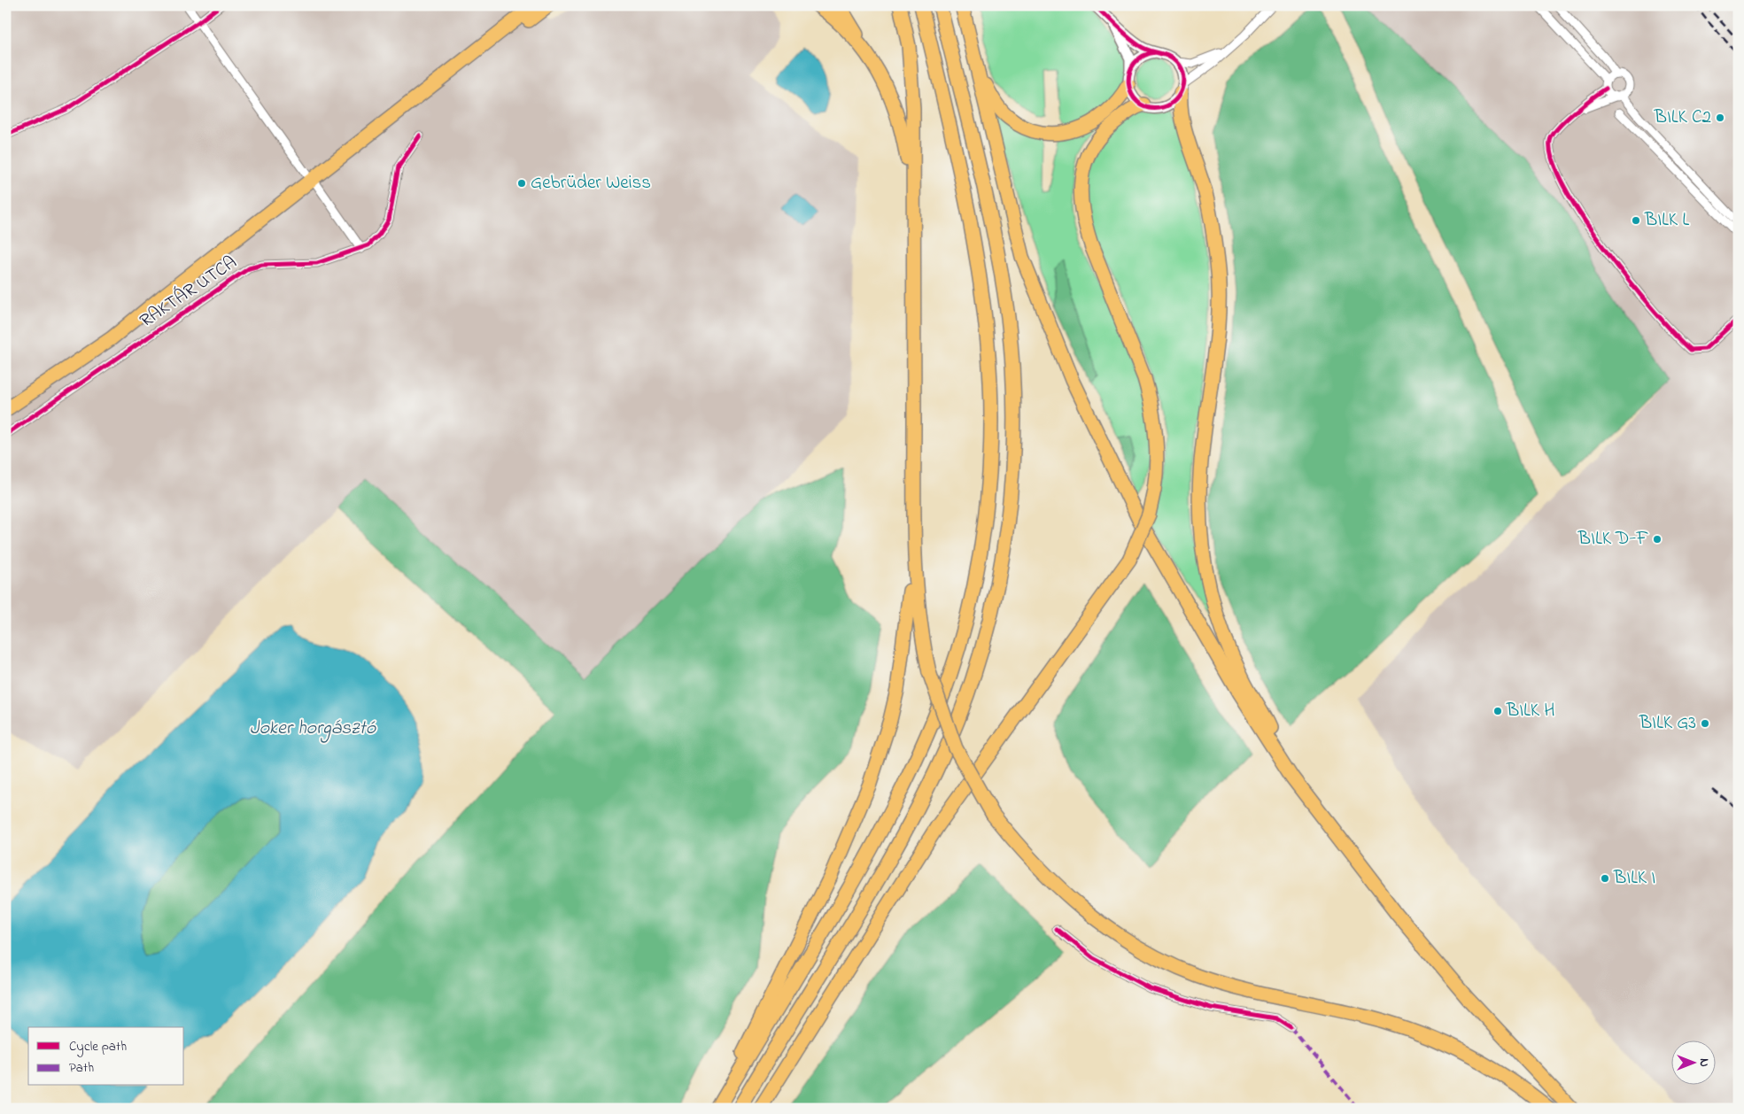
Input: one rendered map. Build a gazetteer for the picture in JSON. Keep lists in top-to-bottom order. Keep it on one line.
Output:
{"streets":{"street":["RAKTÁR UTCA"]},"water":["Joker horgásztó"],"places":["BILK C2","Gebrüder Weiss","BILK L","BILK D-F","BILK H","BILK G3","BILK I"],"legend":["Cycle path","Path"],"north":"right"}
